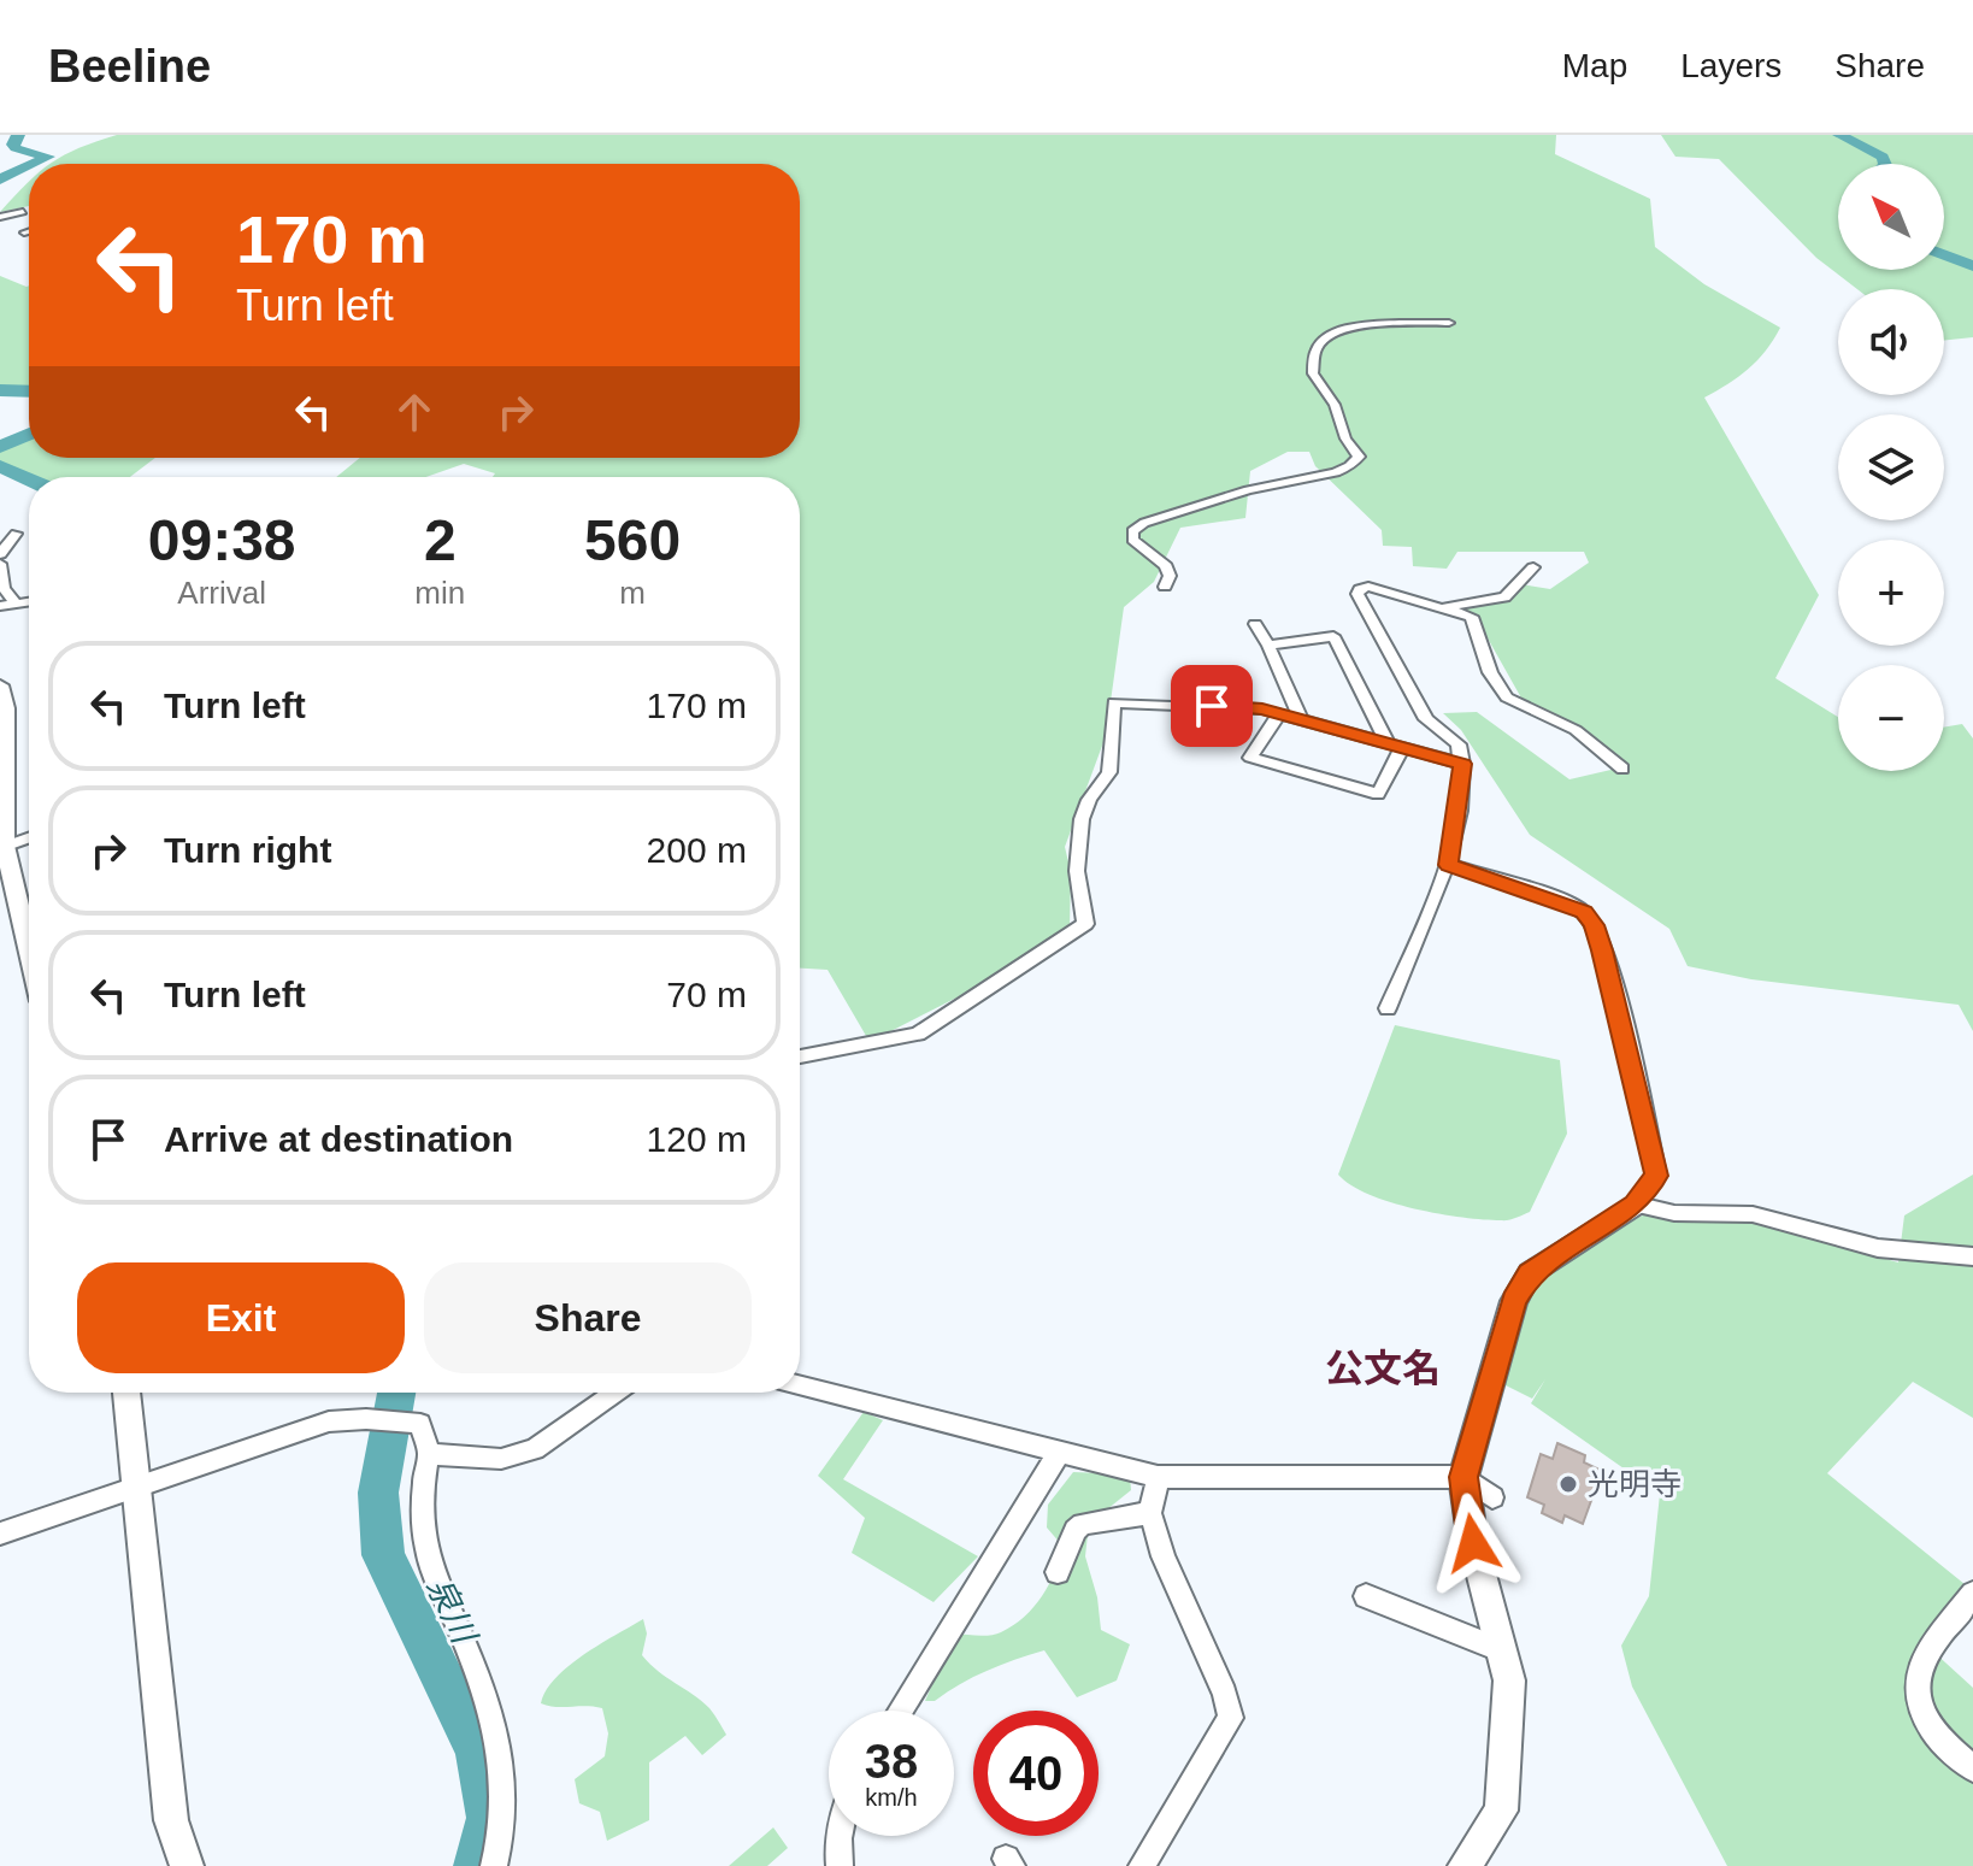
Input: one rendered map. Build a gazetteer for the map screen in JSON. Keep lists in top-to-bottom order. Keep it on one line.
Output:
{"districts":["公文名"],"water":["泉川"],"places":["光明寺"],"north":"top left","page":{"header":"Beeline","nav":["Map","Layers","Share"],"map_buttons":["+","−"],"turn":["170 m","Turn left"],"eta":["09:38","Arrival","2","min","560","m"],"list":[{"name":"Turn left","value":"170 m"},{"name":"Turn right","value":"200 m"},{"name":"Turn left","value":"70 m"},{"name":"Arrive at destination","value":"120 m"}],"buttons":["Exit","Share"],"speed":"38 km/h","limit":"40"}}
